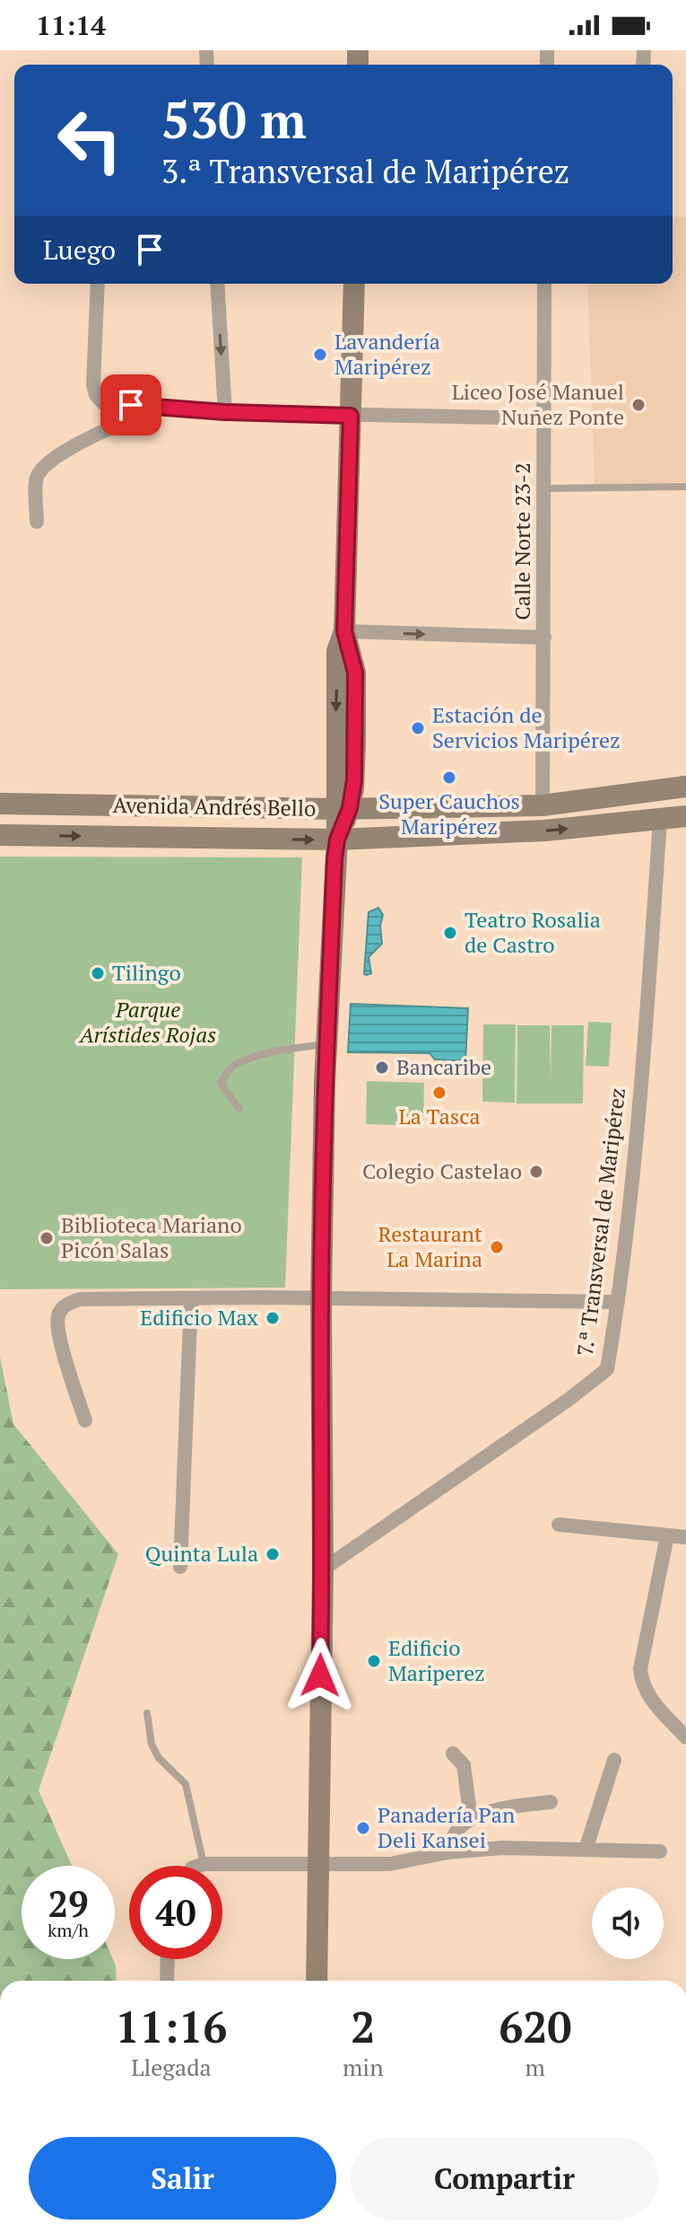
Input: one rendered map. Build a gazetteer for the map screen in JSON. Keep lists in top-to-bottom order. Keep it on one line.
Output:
{"streets":{"street":["Calle Norte 23-2","Avenida Andrés Bello","7.ª Transversal de Maripérez"]},"crossings":[["Calle Norte 23-2","Avenida Andrés Bello"],["Avenida Andrés Bello","7.ª Transversal de Maripérez"]],"parks":["Parque Arístides Rojas"],"places":["Lavandería Maripérez","Liceo José Manuel Nuñez Ponte","Estación de Servicios Maripérez","Super Cauchos Maripérez","Teatro Rosalia de Castro","Tilingo","Bancaribe","La Tasca","Colegio Castelao","Biblioteca Mariano Picón Salas","Restaurant La Marina","Edificio Max","Quinta Lula","Edificio Mariperez","Panadería Pan Deli Kansei"],"page":{"status":"11:14","turn":["530 m","3.ª Transversal de Maripérez"],"then":"Luego","speed":"29 km/h","limit":"40","eta":["11:16","Llegada","2","min","620","m"],"buttons":["Salir","Compartir"]}}
